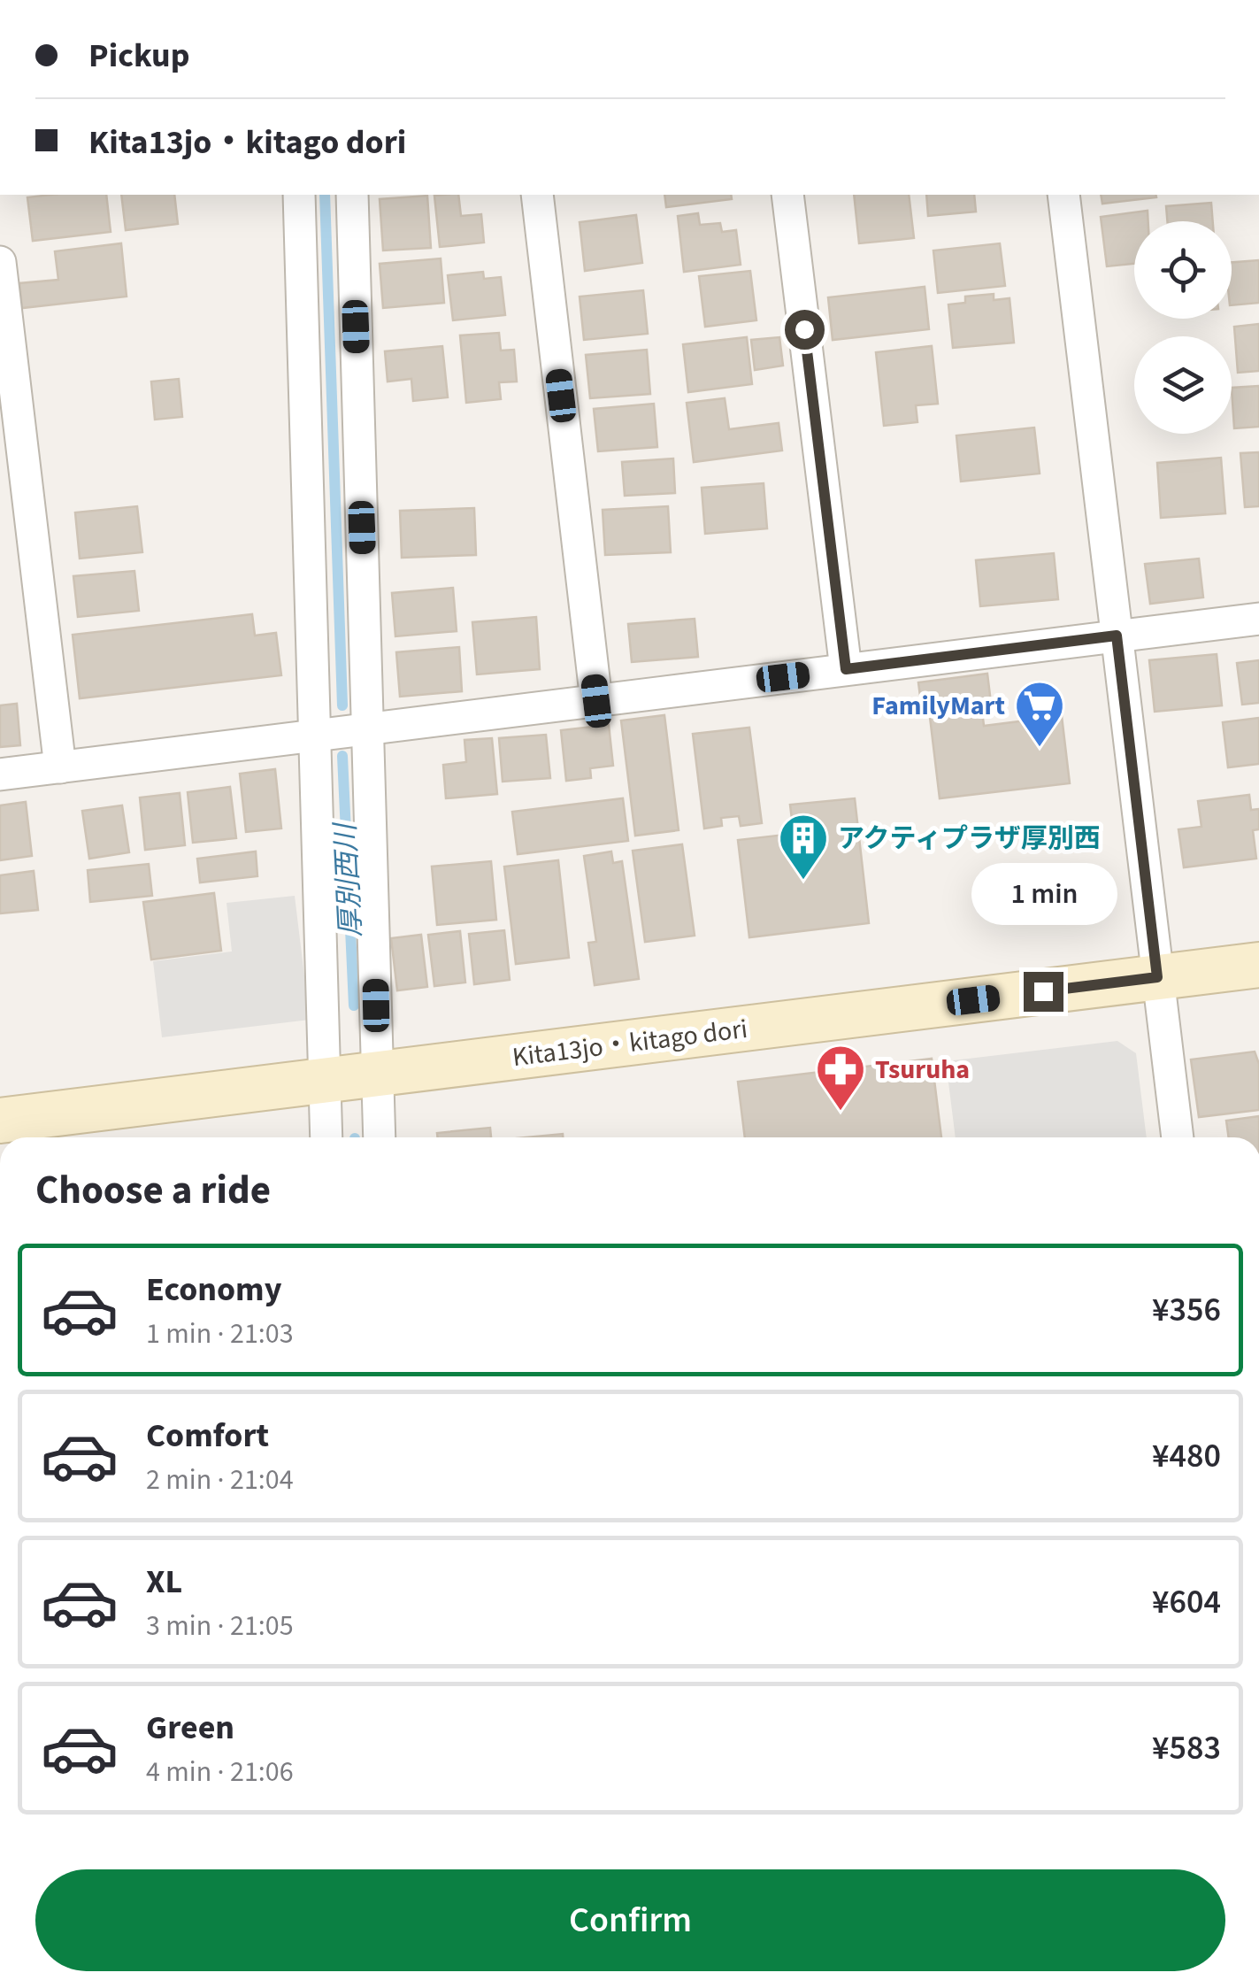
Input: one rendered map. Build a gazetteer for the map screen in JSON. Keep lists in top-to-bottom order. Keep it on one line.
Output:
{"streets":{"main road":["Kita13jo・kitago dori"]},"water":["厚別西川"],"places":{"supermarket":["FamilyMart"],"building":["アクティプラザ厚別西"],"pharmacy":["Tsuruha"]},"page":{"banner":["Pickup","Kita13jo・kitago dori"],"bubble":"1 min","heading":"Choose a ride","list":[{"name":"Economy","note":"1 min · 21:03","value":"¥356"},{"name":"Comfort","note":"2 min · 21:04","value":"¥480"},{"name":"XL","note":"3 min · 21:05","value":"¥604"},{"name":"Green","note":"4 min · 21:06","value":"¥583"}],"buttons":"Confirm"}}
